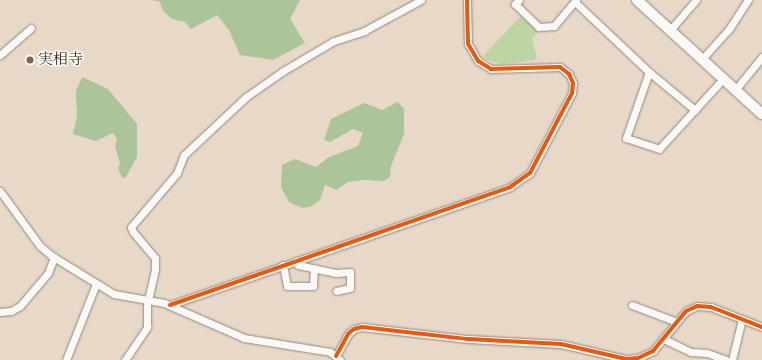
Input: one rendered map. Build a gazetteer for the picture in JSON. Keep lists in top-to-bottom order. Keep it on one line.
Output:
{"places":["実相寺"]}
